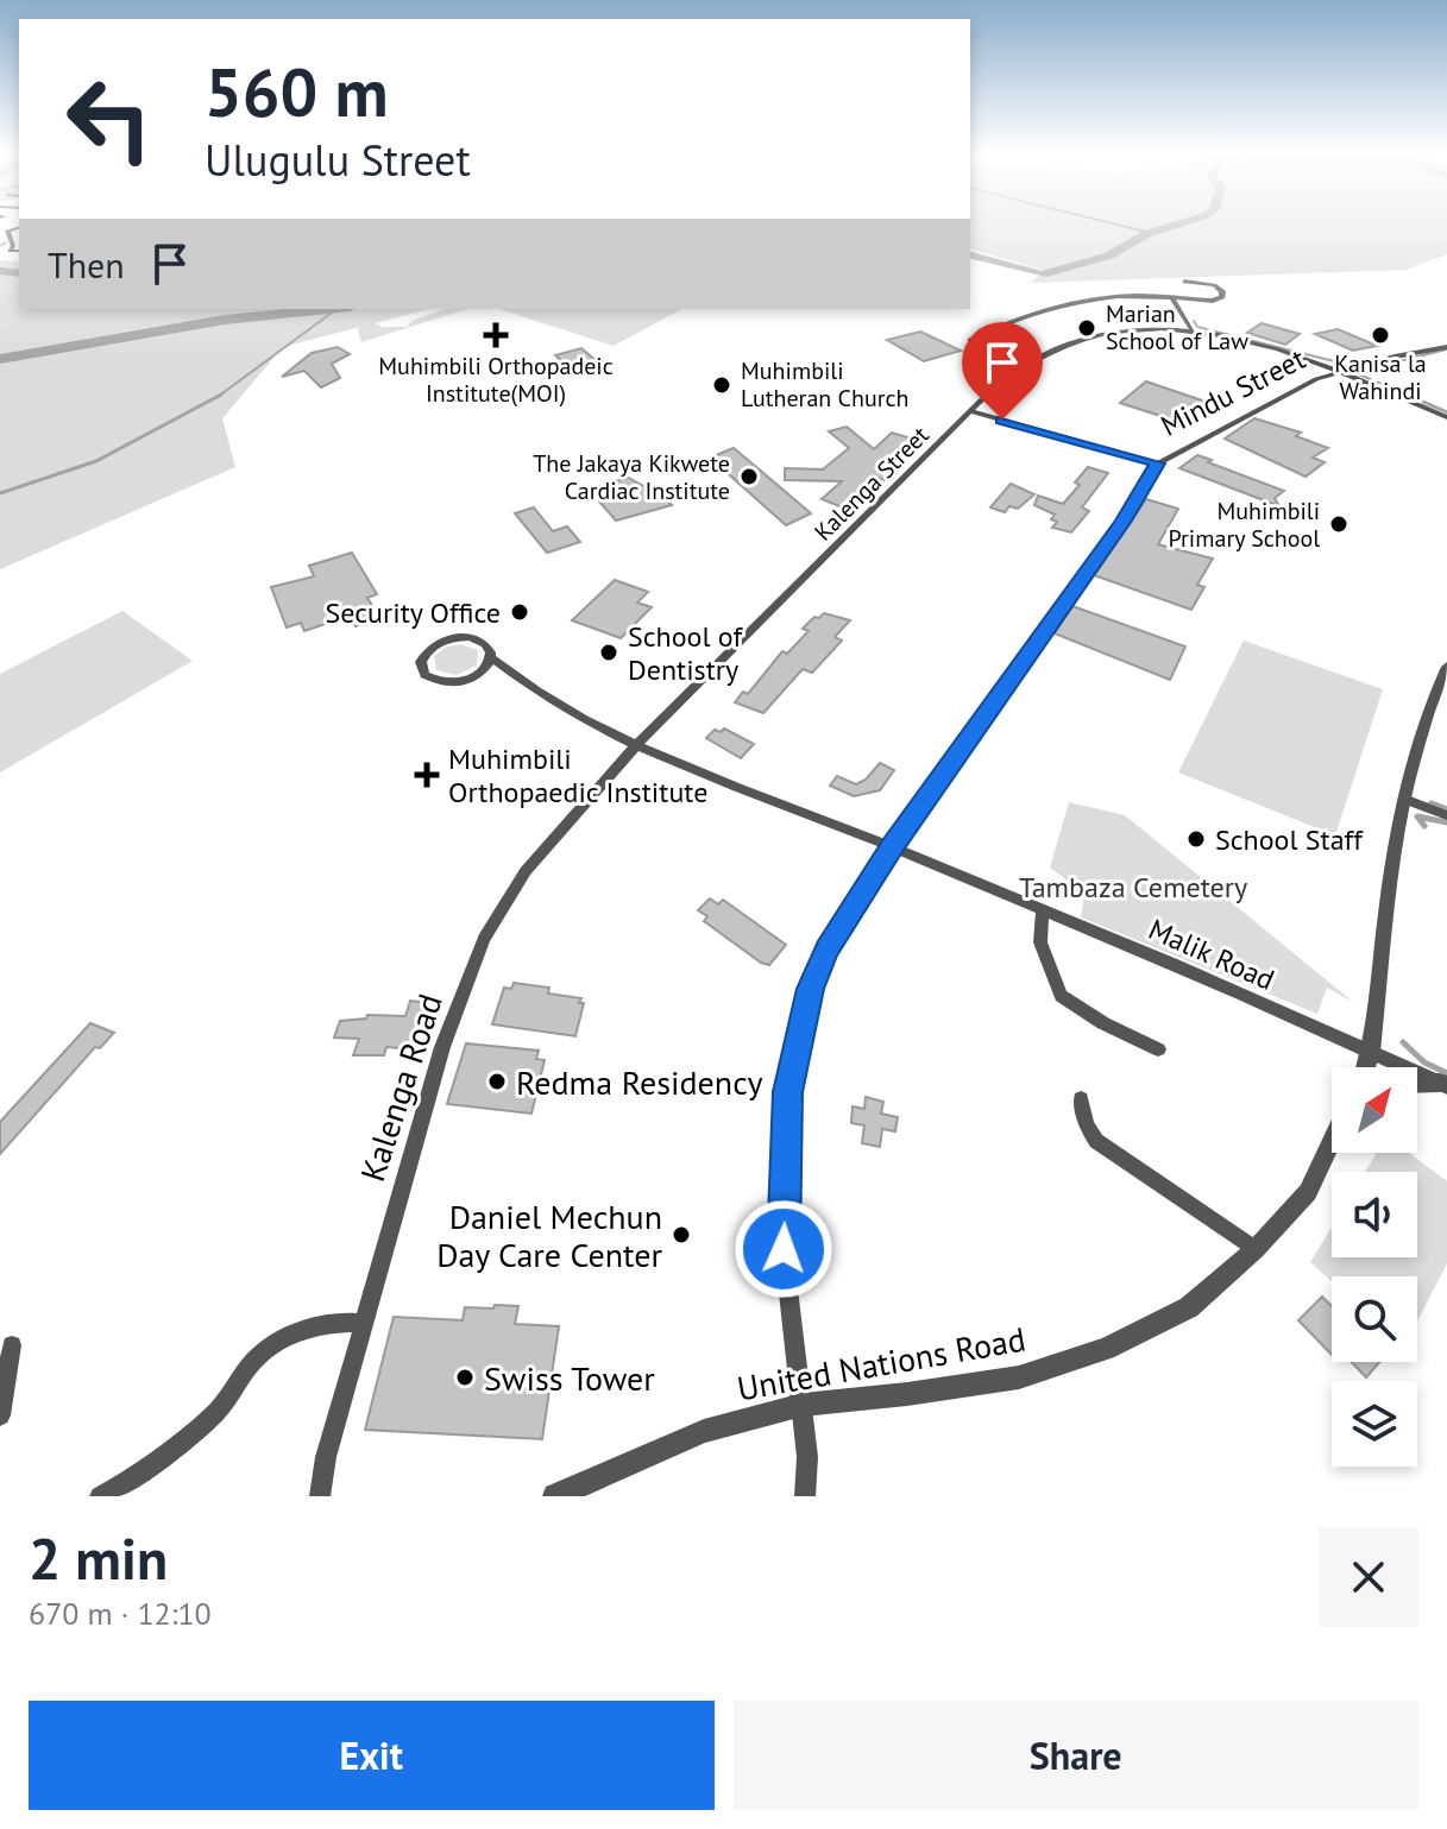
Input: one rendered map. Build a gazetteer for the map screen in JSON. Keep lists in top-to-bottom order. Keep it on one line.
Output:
{"streets":{"street":["Mindu Street","Kalenga Street","Malik Road","Kalenga Road","United Nations Road"]},"crossings":[["Mindu Street","Kalenga Street"],["Mindu Street","Malik Road"],["Mindu Street","United Nations Road"],["Kalenga Street","Malik Road"],["Kalenga Street","Kalenga Road"],["Malik Road","Kalenga Road"]],"parks":["Tambaza Cemetery"],"places":{"other":["Marian School of Law","Kanisa la Wahindi","Muhimbili Lutheran Church","The Jakaya Kikwete Cardiac Institute","Muhimbili Primary School","Security Office","School of Dentistry","School Staff","Redma Residency","Daniel Mechun Day Care Center","Swiss Tower"],"health":["Muhimbili Orthopadeic Institute(MOI)","Muhimbili Orthopaedic Institute"]},"north":"top right","page":{"turn":["560 m","Ulugulu Street"],"then":"Then","heading":["2 min","670 m · 12:10"],"buttons":["Exit","Share"]}}
